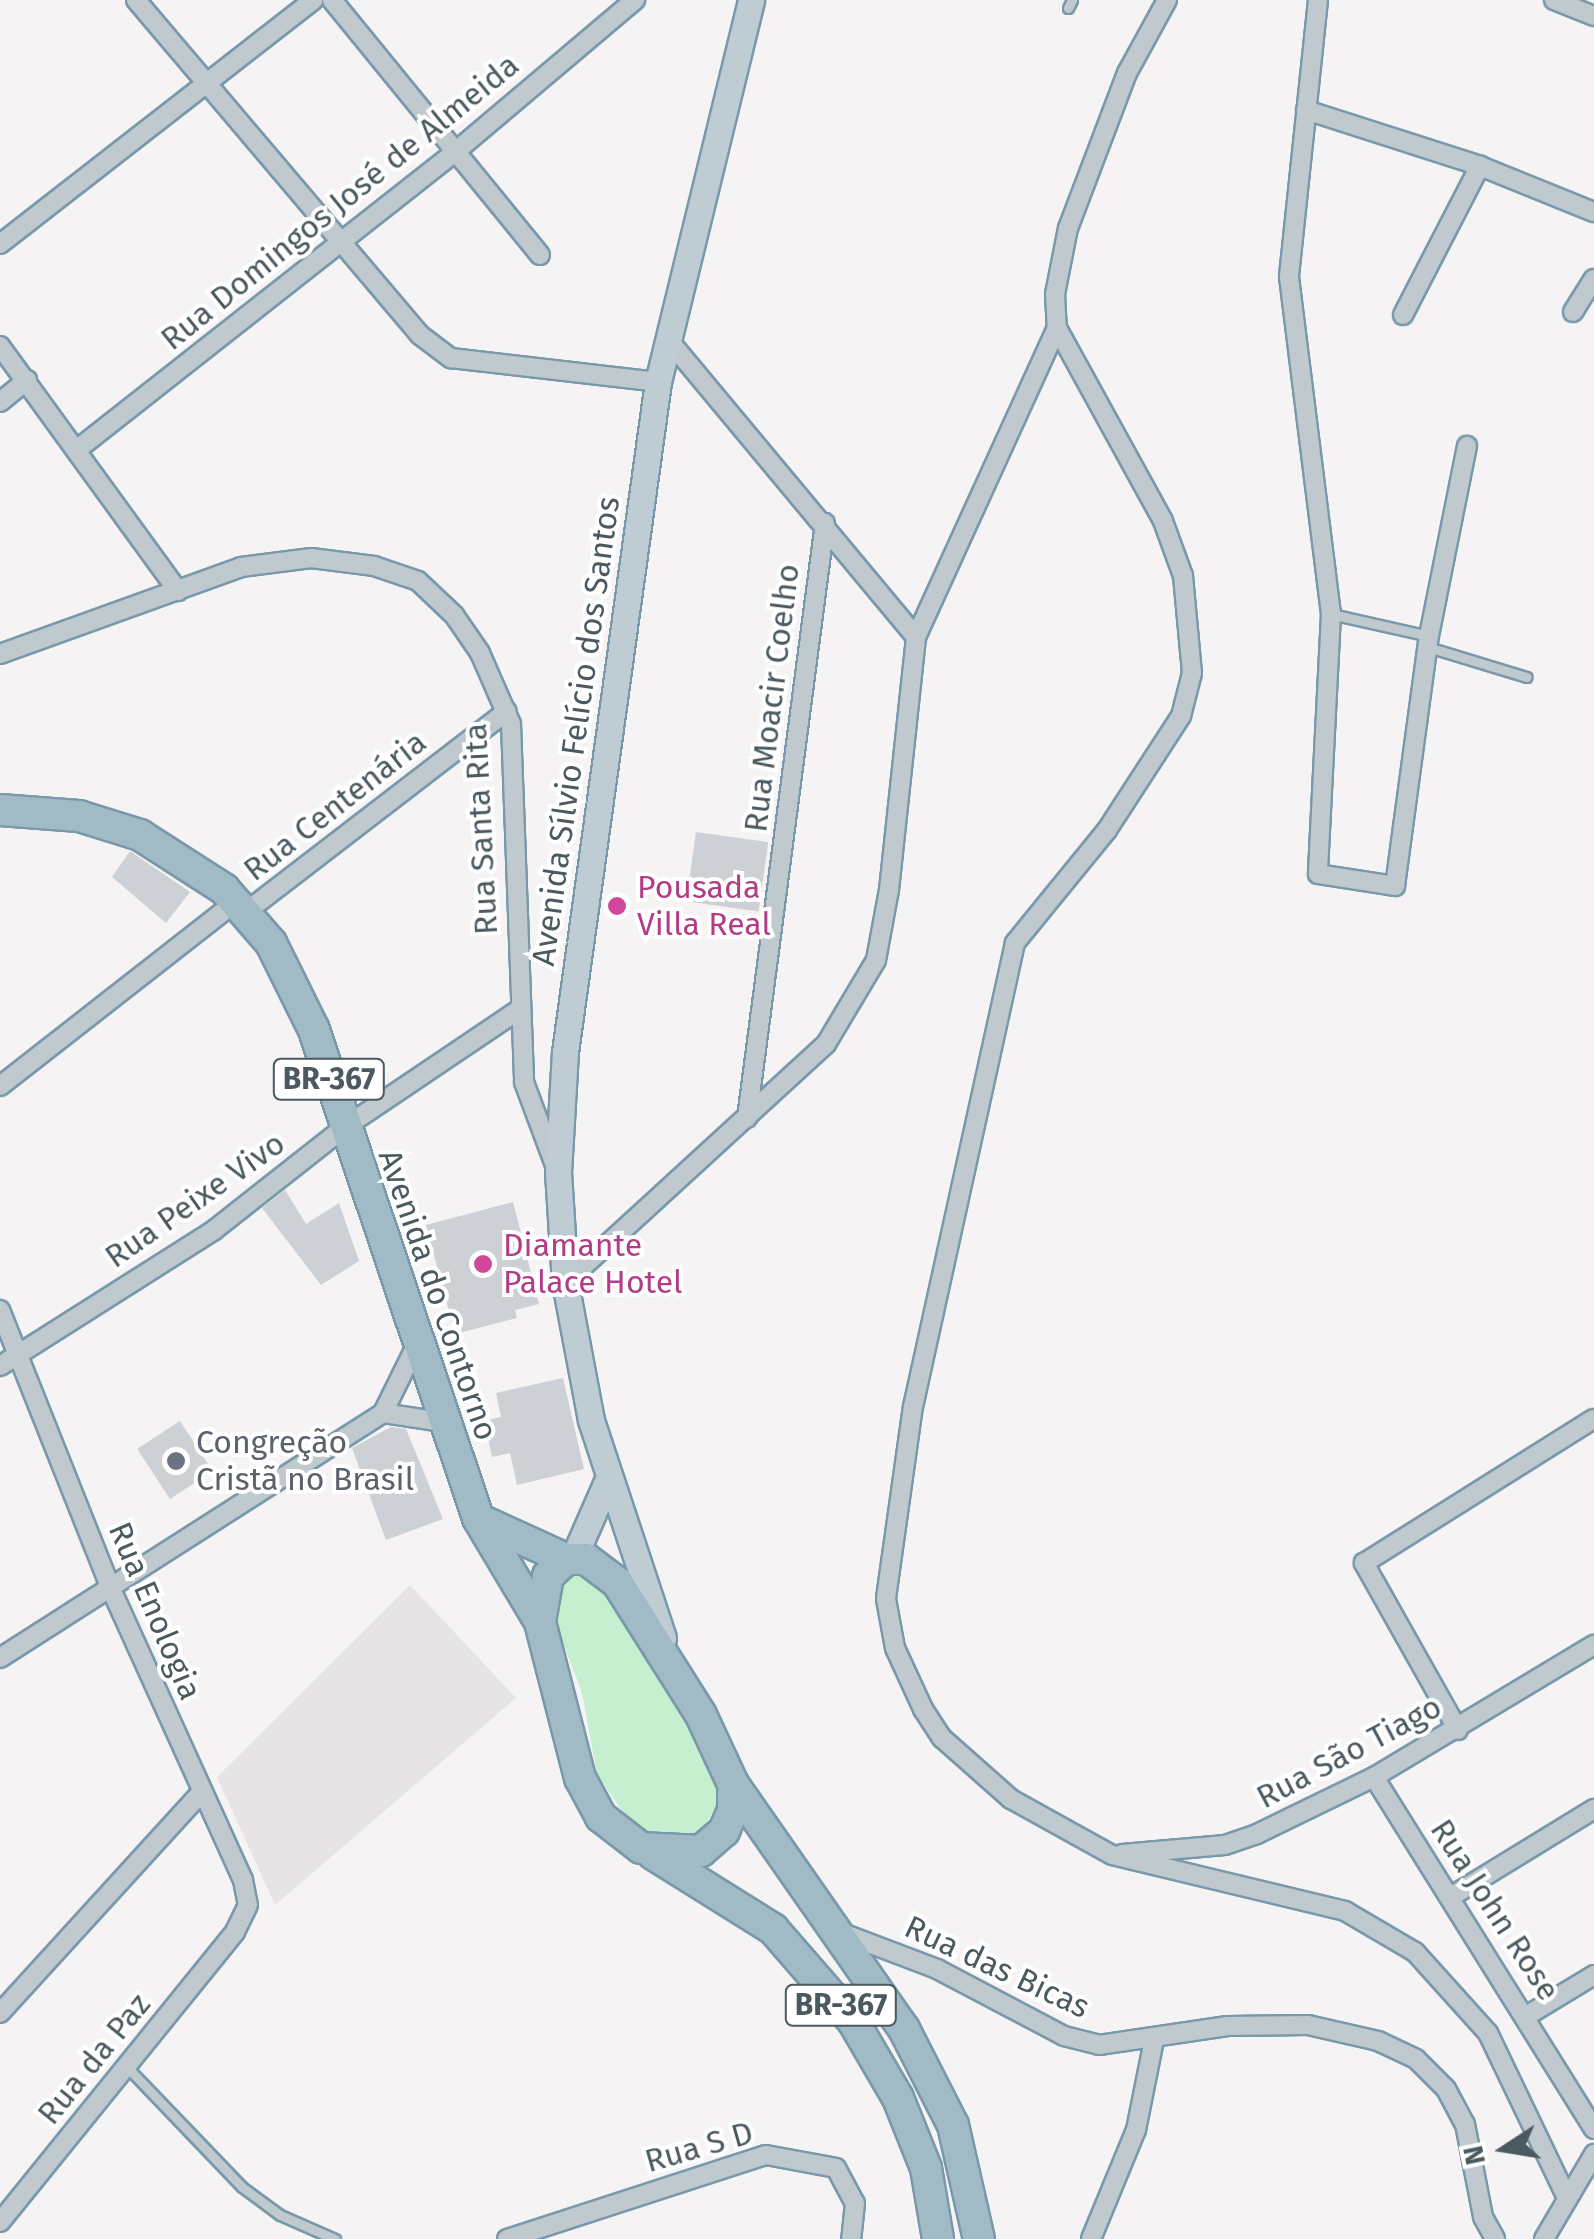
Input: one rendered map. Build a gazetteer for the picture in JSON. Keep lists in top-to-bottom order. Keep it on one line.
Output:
{"streets":{"highway":["BR-367","Avenida do Contorno"],"main road":["Avenida Sílvio Felício dos Santos"],"street":["Rua Domingos José de Almeida","Rua Moacir Coelho","Rua Centenária","Rua Santa Rita","Rua Peixe Vivo","Rua Enologia","Rua São Tiago","Rua John Rose","Rua das Bicas","Rua da Paz","Rua S D"]},"crossings":[["Avenida Sílvio Felício dos Santos","Rua Santa Rita"],["Avenida Sílvio Felício dos Santos","BR-367"],["Rua Centenária","Rua Santa Rita"],["Rua Centenária","Avenida do Contorno"],["Rua Santa Rita","Rua Peixe Vivo"],["BR-367","Avenida do Contorno"],["BR-367","Rua das Bicas"],["Rua Peixe Vivo","Avenida do Contorno"],["Rua Peixe Vivo","Rua Enologia"],["Rua Enologia","Rua da Paz"],["Rua São Tiago","Rua John Rose"]],"places":["Pousada Villa Real","Diamante Palace Hotel","Congreção Cristã no Brasil"],"north":"left"}
